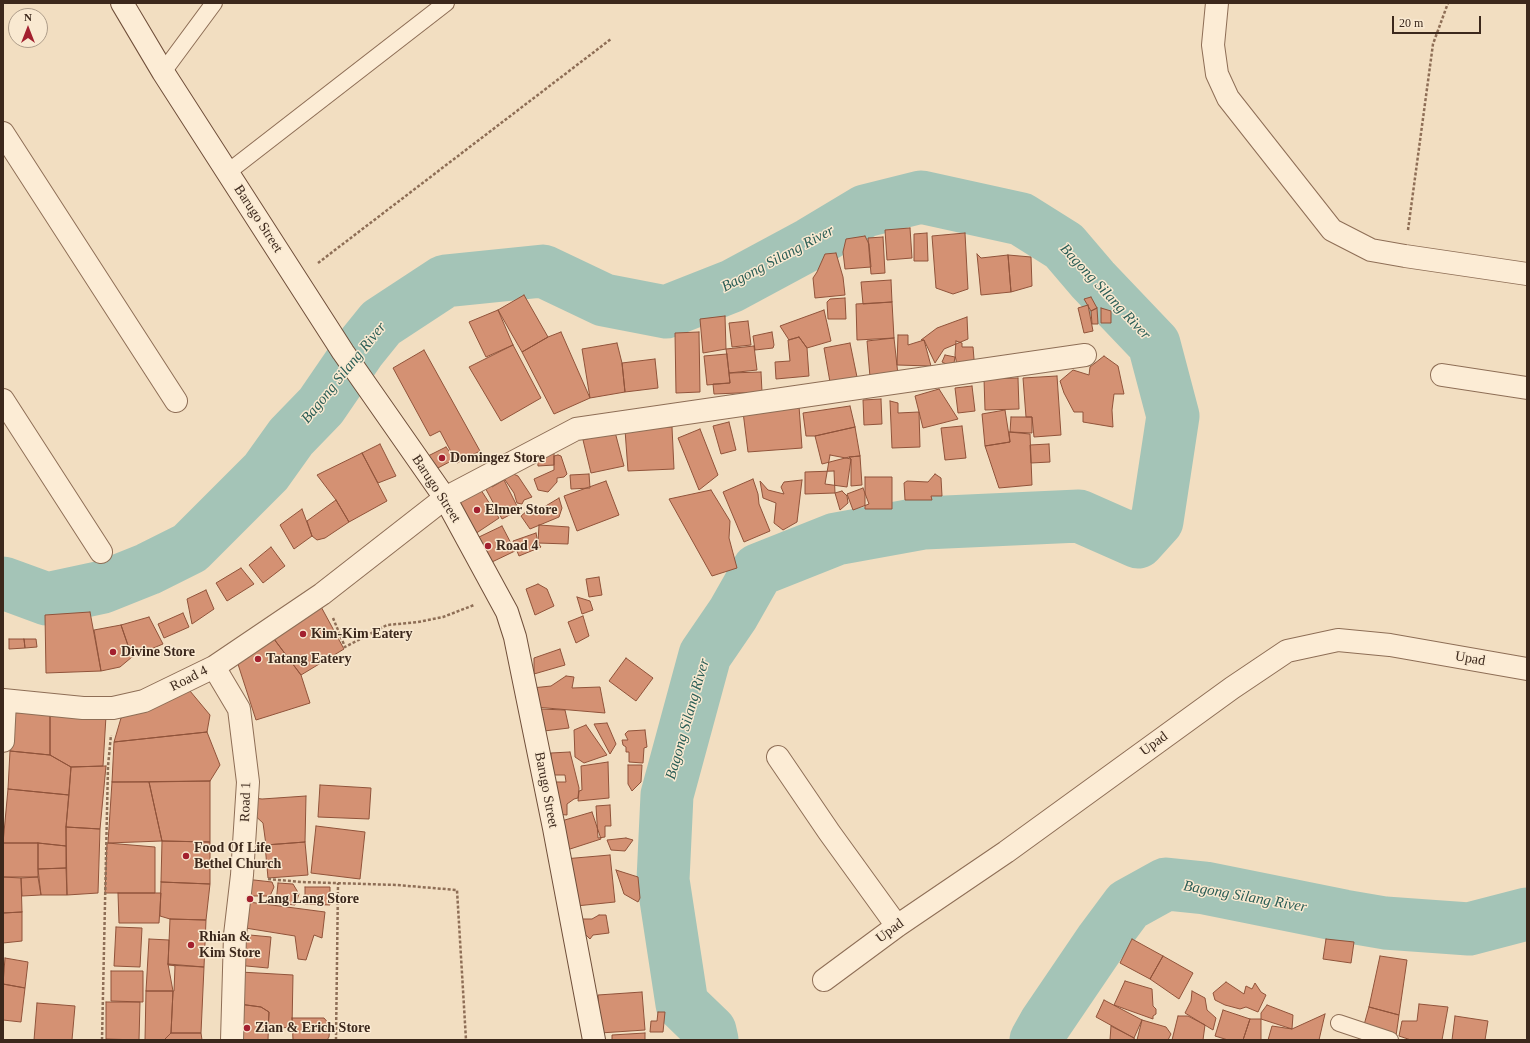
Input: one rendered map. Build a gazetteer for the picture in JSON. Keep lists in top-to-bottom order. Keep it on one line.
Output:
{"streets":{"street":["Barugo Street","Upad","Road 4","Road 1"]},"crossings":[["Barugo Street","Road 4"],["Road 4","Road 1"]],"water":["Bagong Silang River"],"places":["Domingez Store","Elmer Store","Road 4","Kim-Kim Eatery","Divine Store","Tatang Eatery","Food Of Life Bethel Church","Lang Lang Store","Rhian & Kim Store","Zian & Erich Store"],"scale_bar":"20 m","north":"top"}
